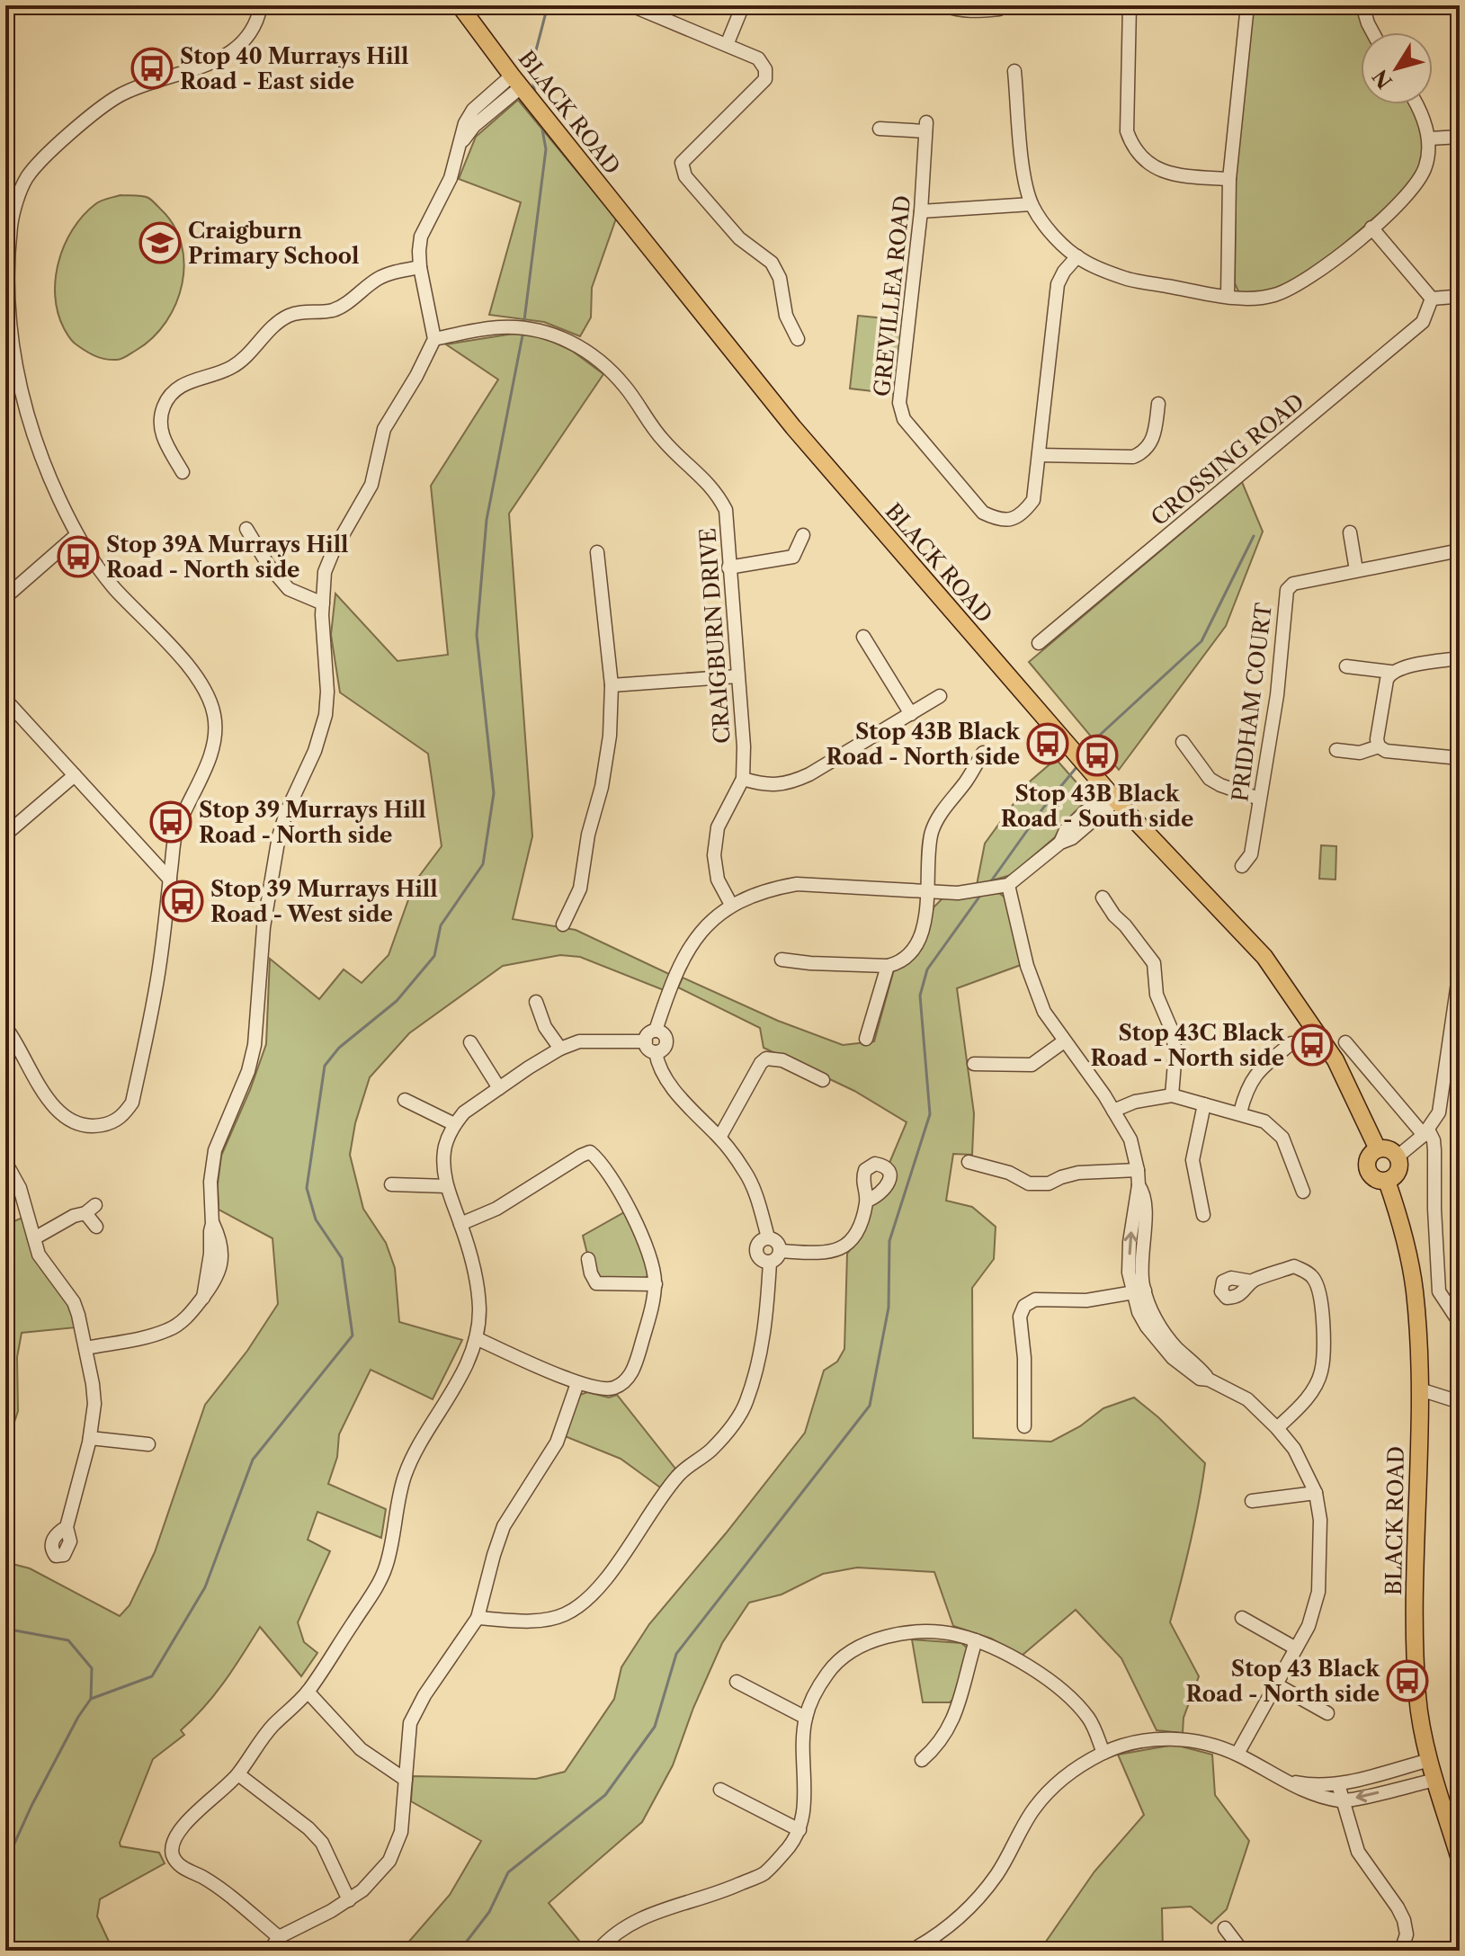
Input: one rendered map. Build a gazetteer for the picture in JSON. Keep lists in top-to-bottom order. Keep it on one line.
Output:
{"streets":{"main road":["BLACK ROAD"],"street":["GREVILLEA ROAD","CROSSING ROAD","CRAIGBURN DRIVE","PRIDHAM COURT"]},"places":{"bus stop":["Stop 40 Murrays Hill Road - East side","Stop 39A Murrays Hill Road - North side","Stop 43B Black Road - North side","Stop 43B Black Road - South side","Stop 39 Murrays Hill Road - North side","Stop 39 Murrays Hill Road - West side","Stop 43C Black Road - North side","Stop 43 Black Road - North side"],"school or university":["Craigburn Primary School"]},"north":"bottom left"}
